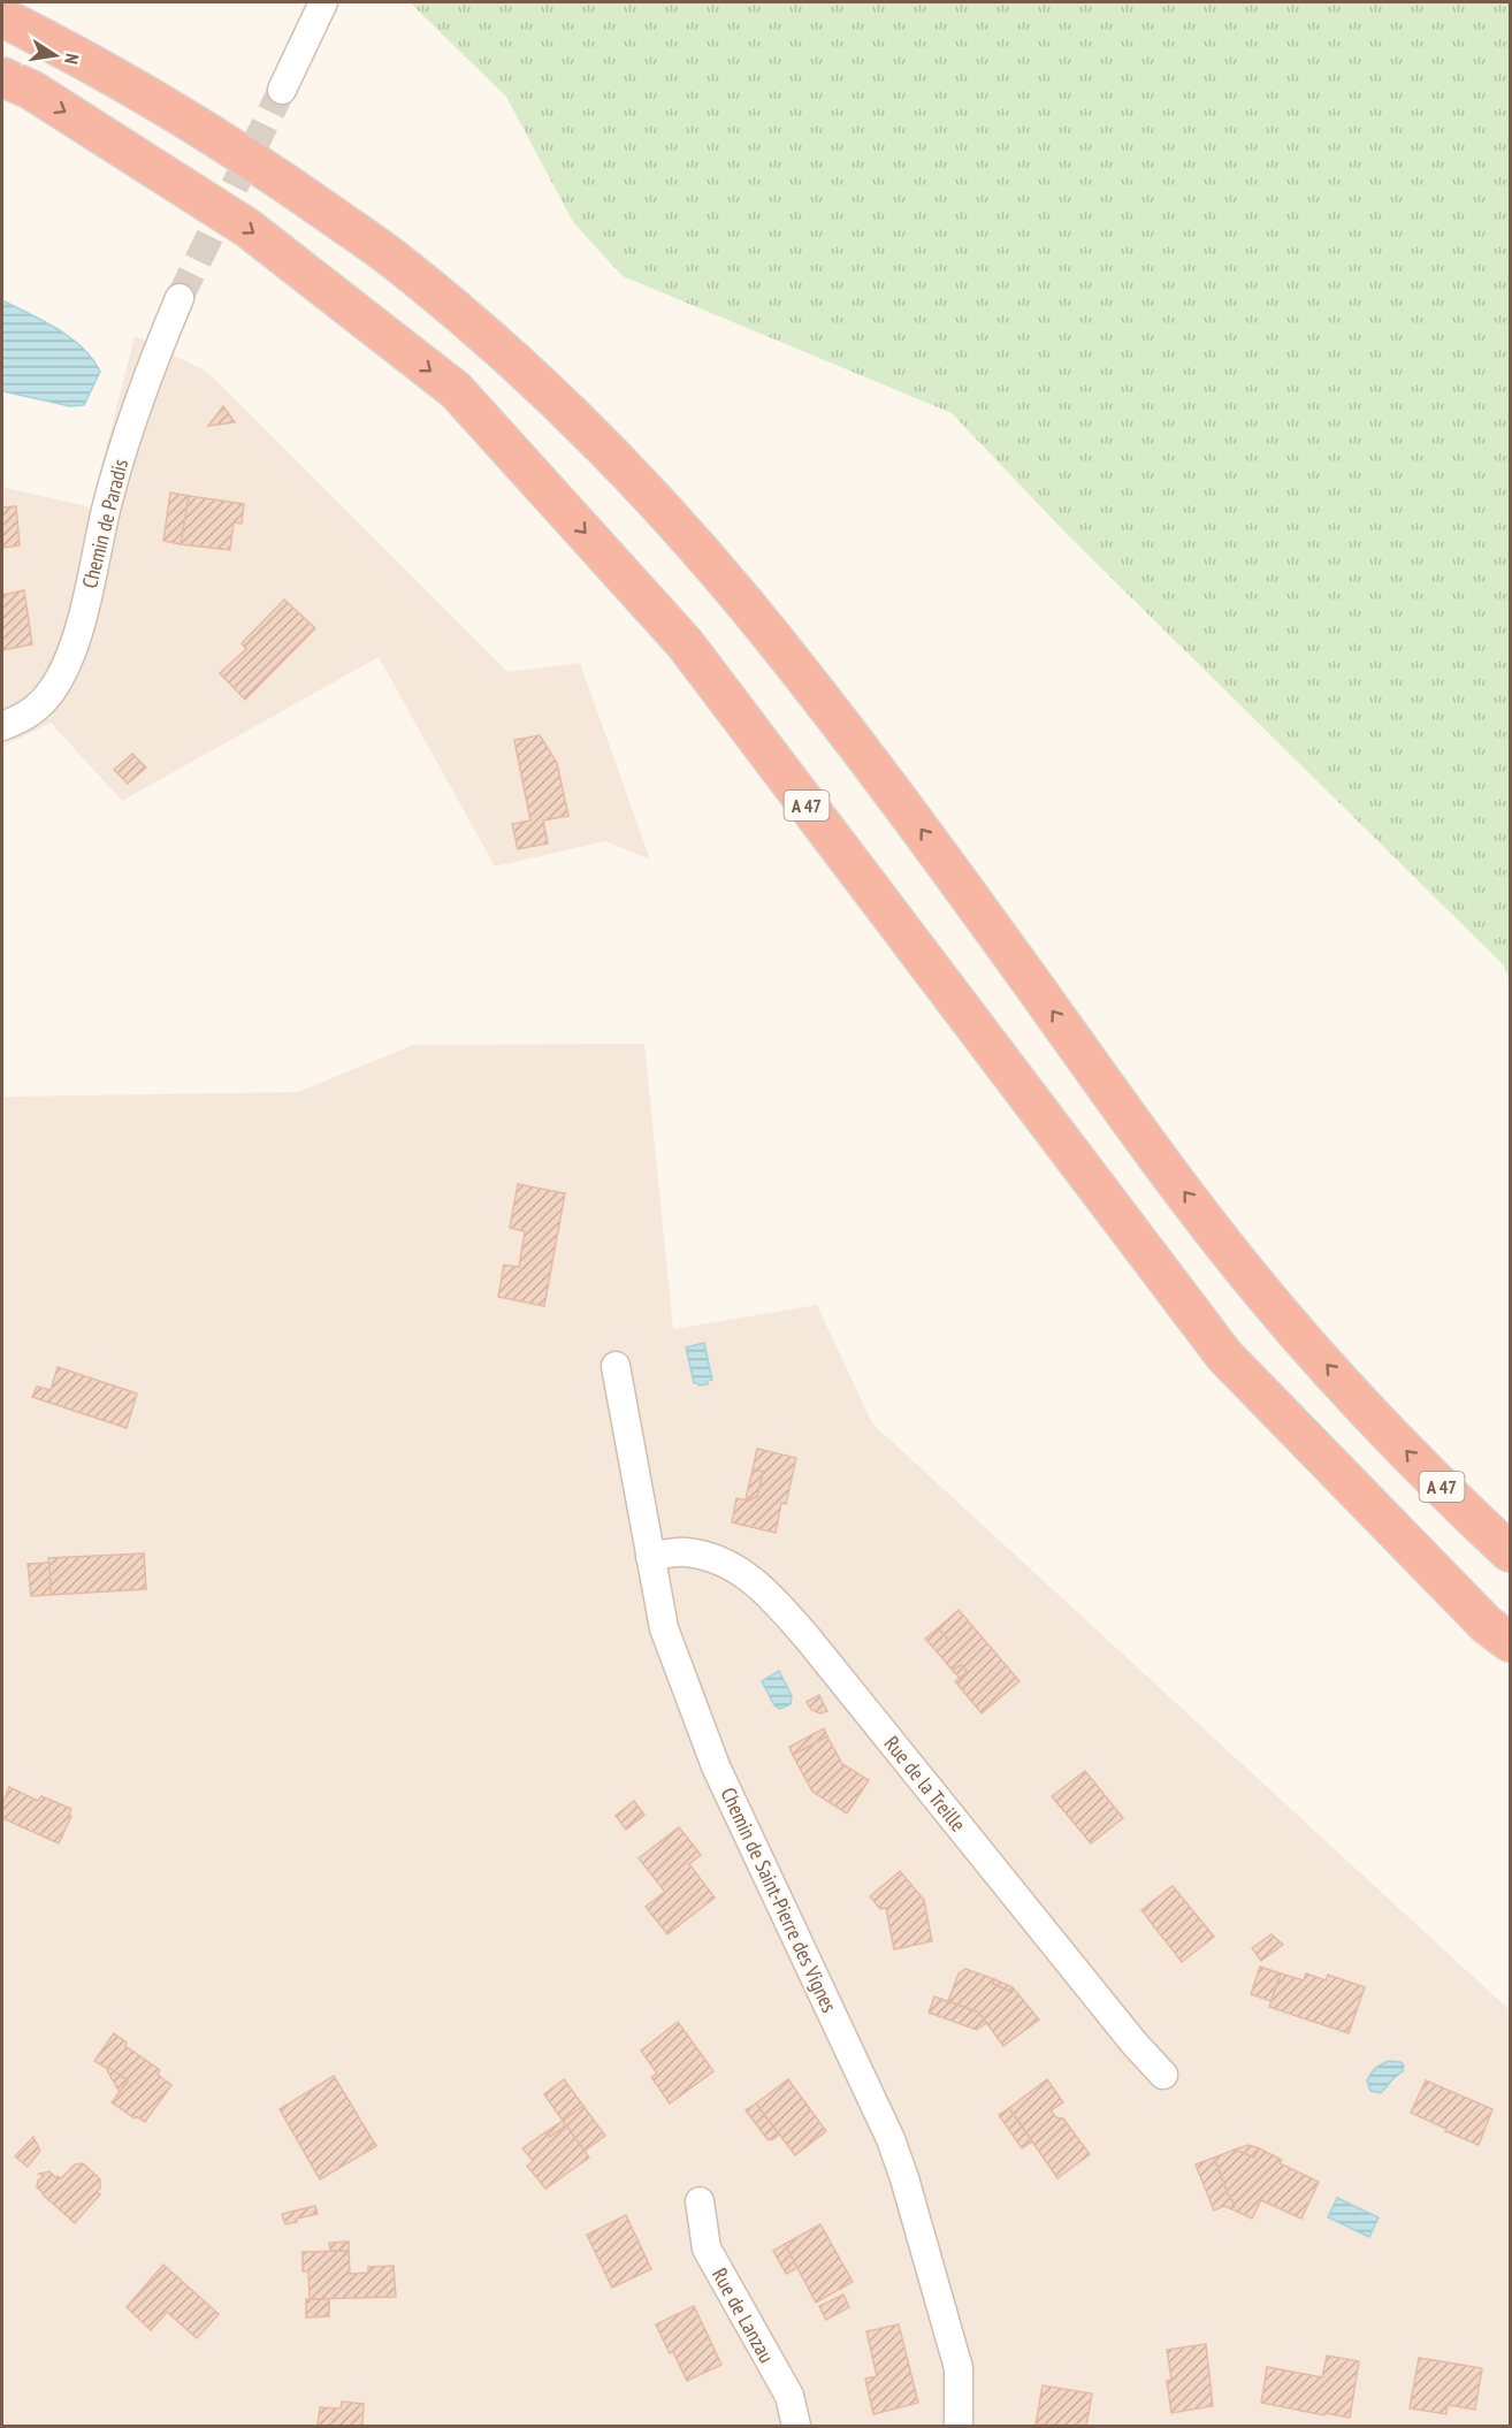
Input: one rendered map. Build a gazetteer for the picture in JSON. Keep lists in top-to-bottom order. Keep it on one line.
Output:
{"streets":{"highway":["A 47"],"street":["Chemin de Paradis","Rue de la Treille","Chemin de Saint-Pierre des Vignes","Rue de Lanzau"]},"crossings":[["Rue de la Treille","Chemin de Saint-Pierre des Vignes"]],"north":"right"}
